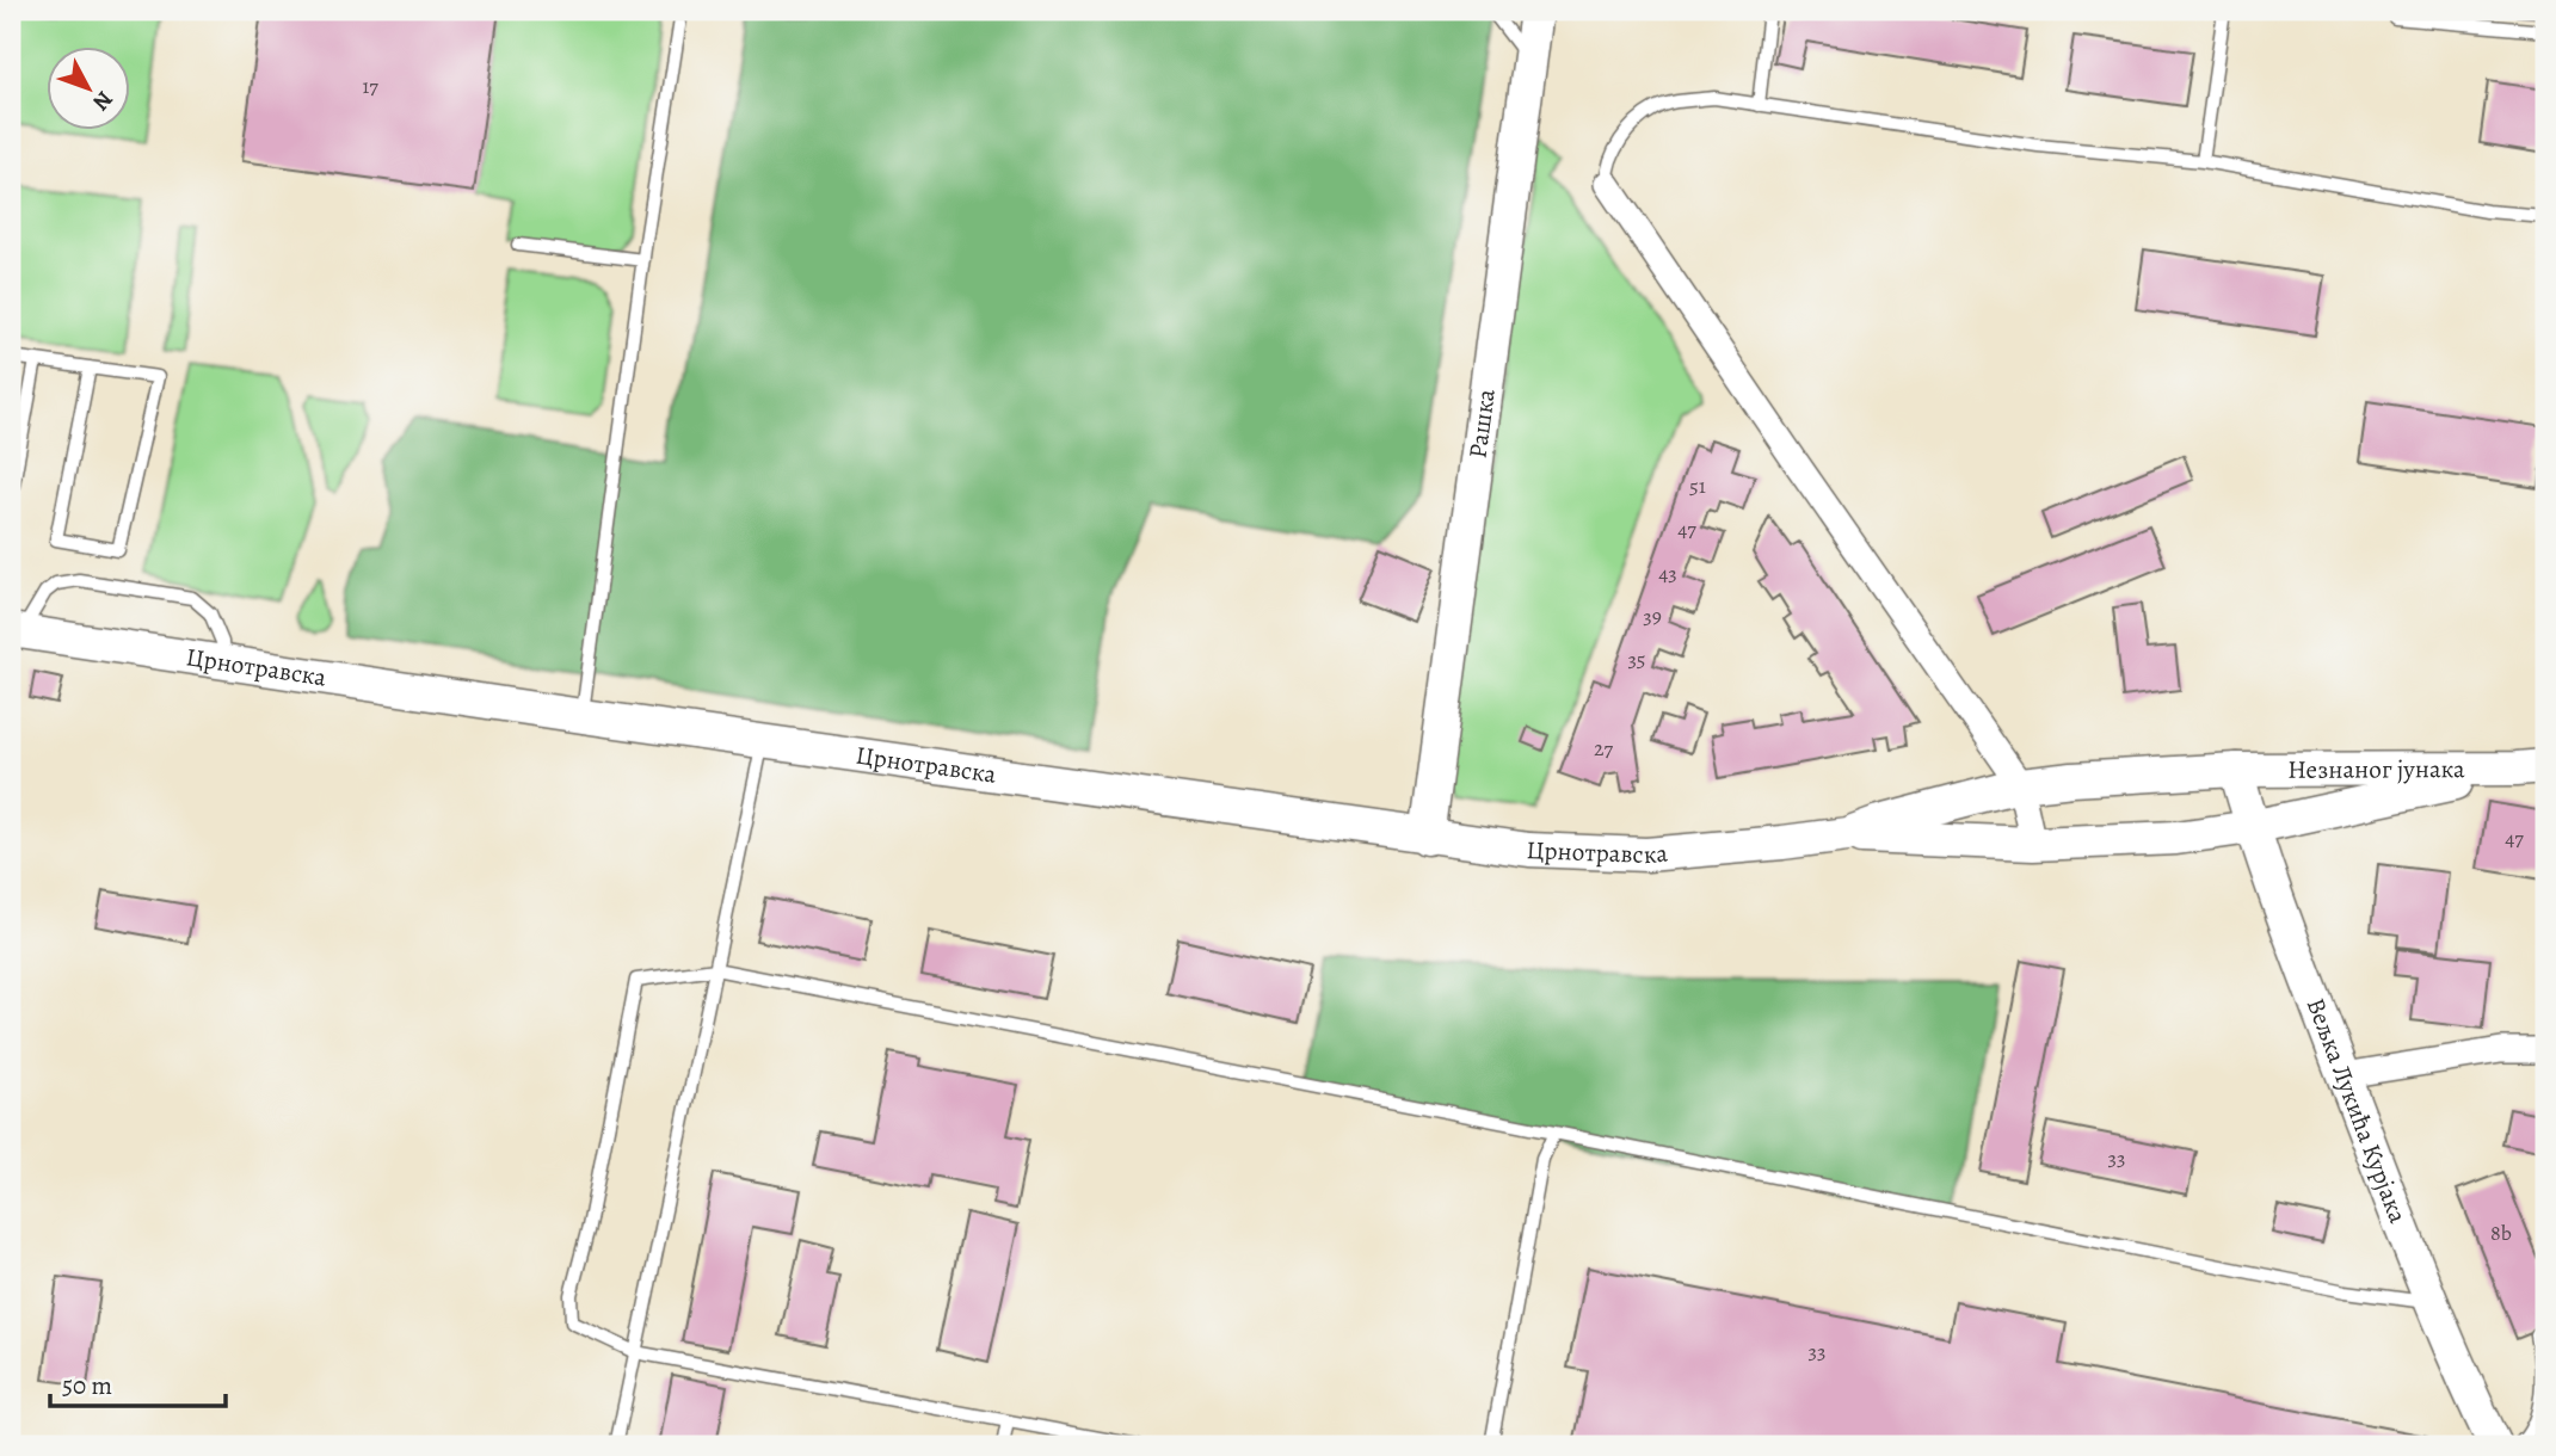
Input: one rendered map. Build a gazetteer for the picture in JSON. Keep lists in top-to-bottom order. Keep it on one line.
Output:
{"streets":{"main road":["Рашка","Црнотравска","Незнаног јунака","Вељка Лукића Курјака"]},"crossings":[["Рашка","Црнотравска"],["Црнотравска","Незнаног јунака"],["Црнотравска","Вељка Лукића Курјака"],["Незнаног јунака","Вељка Лукића Курјака"]],"house_numbers":["17","51","47","43","39","35","27","47","33","8b","33"],"scale_bar":"50 m","north":"bottom right"}
